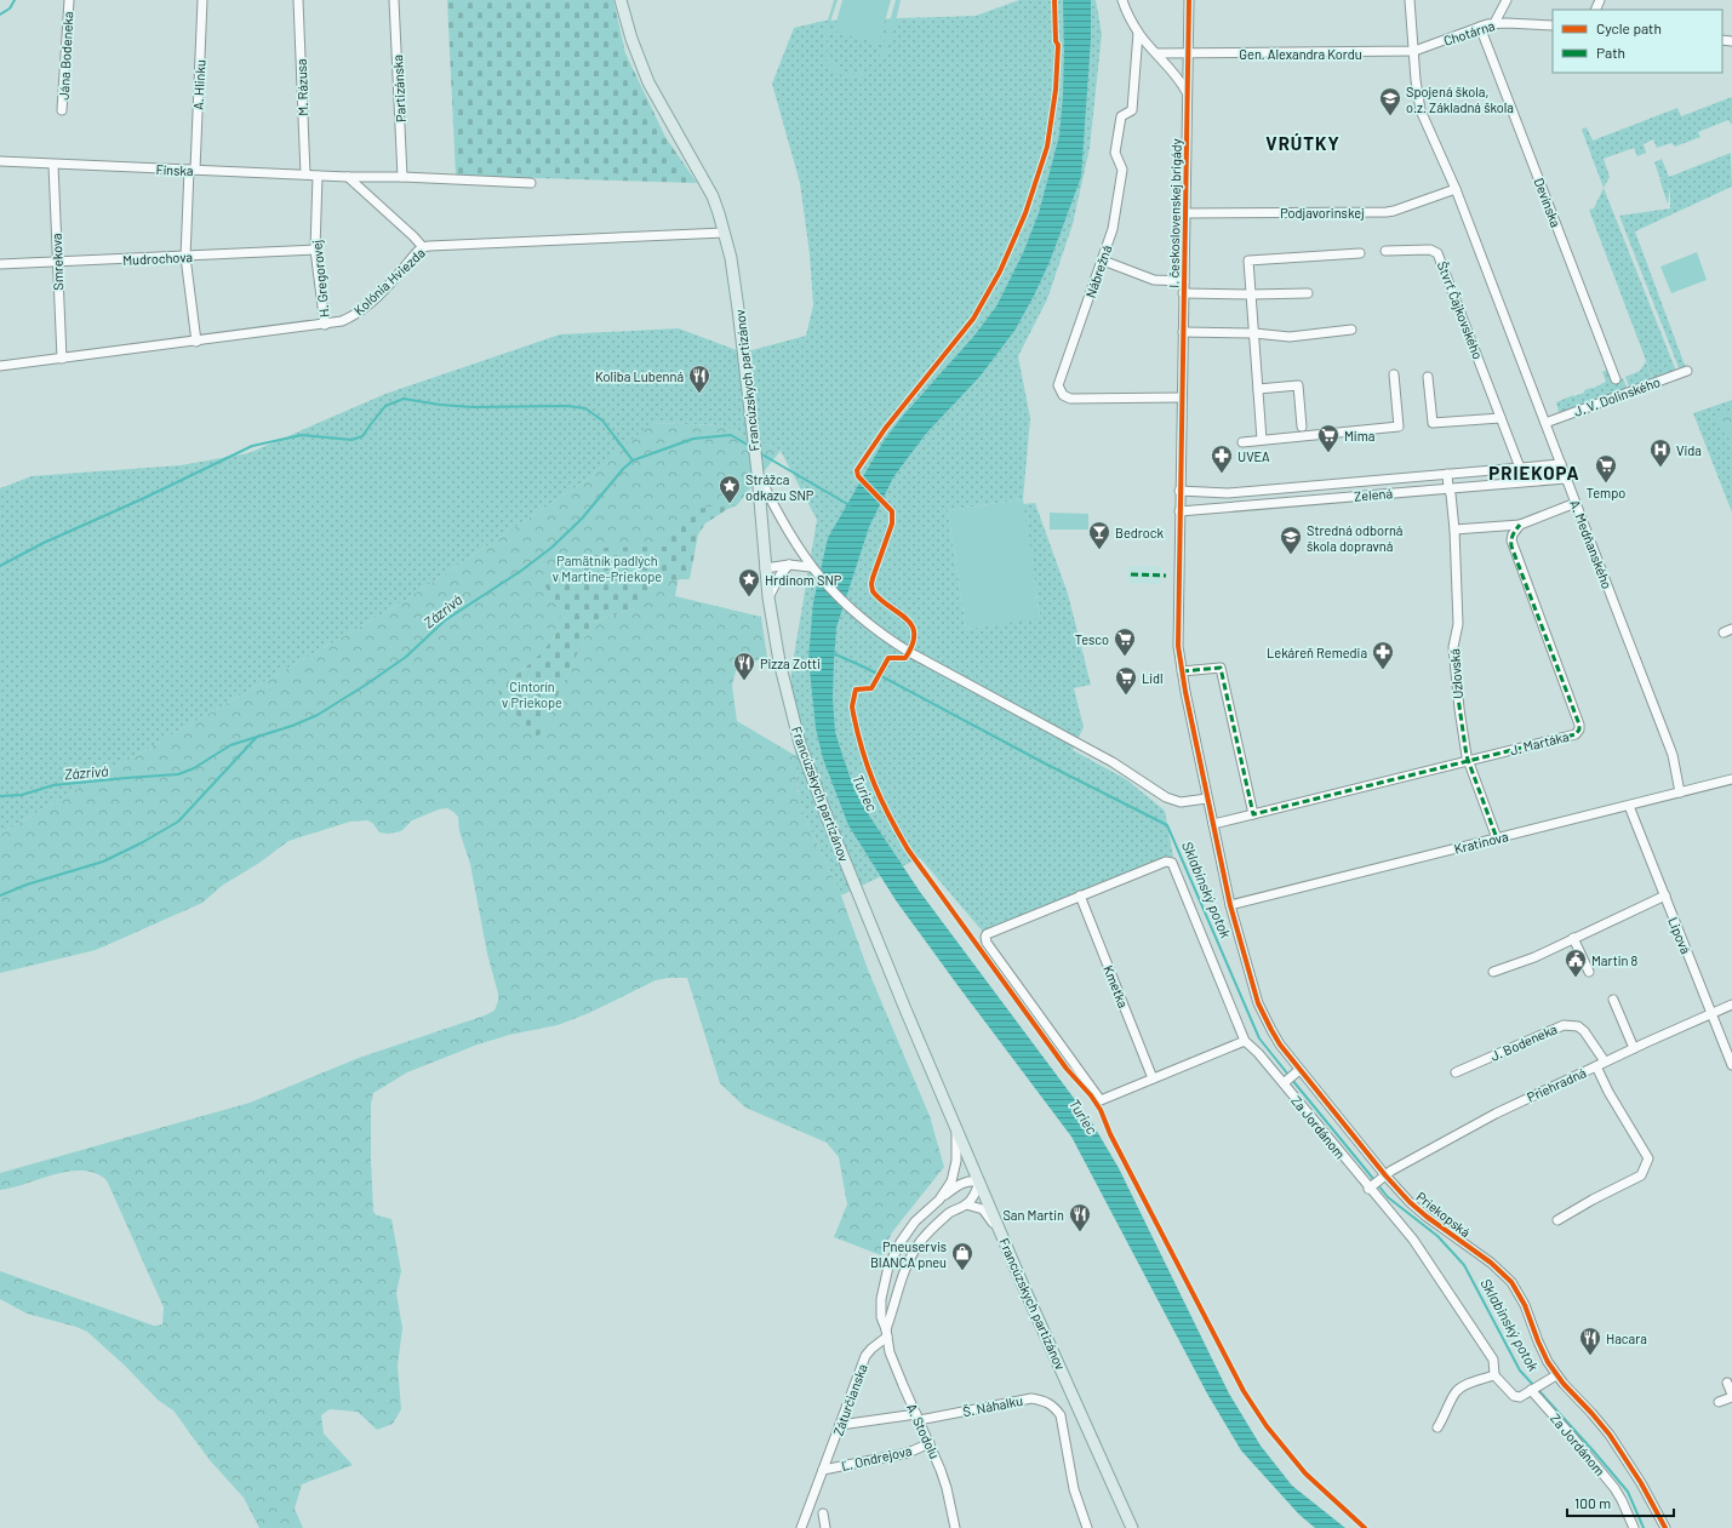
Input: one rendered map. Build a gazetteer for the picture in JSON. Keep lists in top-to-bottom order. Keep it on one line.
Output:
{"streets":{"main road":["Francúzskych partizánov"],"street":["Chotárna","Gen. Alexandra Kordu","Jána Bodeneka","A. Hlinku","M. Rázusa","Partizánska","Fínska","Devínska","Podjavorinskej","I. československej brigády","Mudrochova","Smrekova","Nábrežná","H. Gregorovej","Kolónia Hviezda","Štvrť Čajkovského","J. V. Dolinského","Zelená","A. Medňanského","Uzlovská","J. Martáka","Kratinova","Lipová","Kmeťka","J. Bodeneka","Priehradná","Za Jordánom","Priekopská","Záturčianska","Š. Náhalku","A. Stodolu","Ľ. Ondrejova"]},"crossings":[["Chotárna","Gen. Alexandra Kordu"],["Chotárna","Devínska"],["Chotárna","A. Medňanského"],["Gen. Alexandra Kordu","I. československej brigády"],["Gen. Alexandra Kordu","A. Medňanského"],["A. Hlinku","Fínska"],["A. Hlinku","Mudrochova"],["A. Hlinku","Kolónia Hviezda"],["M. Rázusa","Fínska"],["Partizánska","Fínska"],["Fínska","Smrekova"],["Fínska","H. Gregorovej"],["Podjavorinskej","I. československej brigády"],["Podjavorinskej","A. Medňanského"],["I. československej brigády","Nábrežná"],["I. československej brigády","Zelená"],["I. československej brigády","Priekopská"],["Mudrochova","Smrekova"],["Mudrochova","H. Gregorovej"],["Smrekova","Kolónia Hviezda"],["H. Gregorovej","Kolónia Hviezda"],["Kolónia Hviezda","Francúzskych partizánov"],["Štvrť Čajkovského","Zelená"],["J. V. Dolinského","A. Medňanského"],["Zelená","A. Medňanského"],["Zelená","Uzlovská"],["A. Medňanského","Kratinova"],["Uzlovská","J. Martáka"],["Uzlovská","Kratinova"],["J. Martáka","Priekopská"],["Kratinova","Lipová"],["Kratinova","Priekopská"],["Lipová","Priehradná"],["Kmeťka","Za Jordánom"],["J. Bodeneka","Priehradná"],["Priehradná","Za Jordánom"],["Priehradná","Priekopská"],["Záturčianska","A. Stodolu"],["Záturčianska","Ľ. Ondrejova"],["Š. Náhalku","A. Stodolu"],["A. Stodolu","Ľ. Ondrejova"]],"districts":["VRÚTKY","PRIEKOPA"],"water":["Zázrivá","Turiec","Sklabinský potok"],"parks":["Pamätník padlých v Martine-Priekope","Cintorín v Priekope"],"places":{"school or university":["Spojená škola, o.z. Základná škola","Stredná odborná škola dopravná"],"restaurant":["Koliba Lubenná","Pizza Zotti","San Martin","Hacara"],"supermarket":["Mima","Tempo","Tesco","Lidl"],"hospital":["Vida"],"pharmacy":["UVEA","Lekáreň Remedia"],"place":["Strážca odkazu SNP","Hrdinom SNP"],"bar":["Bedrock"],"public building":["Martin 8"],"shop":["Pneuservis BIANCA pneu"]},"legend":["Cycle path","Path"],"scale_bar":"100 m"}
